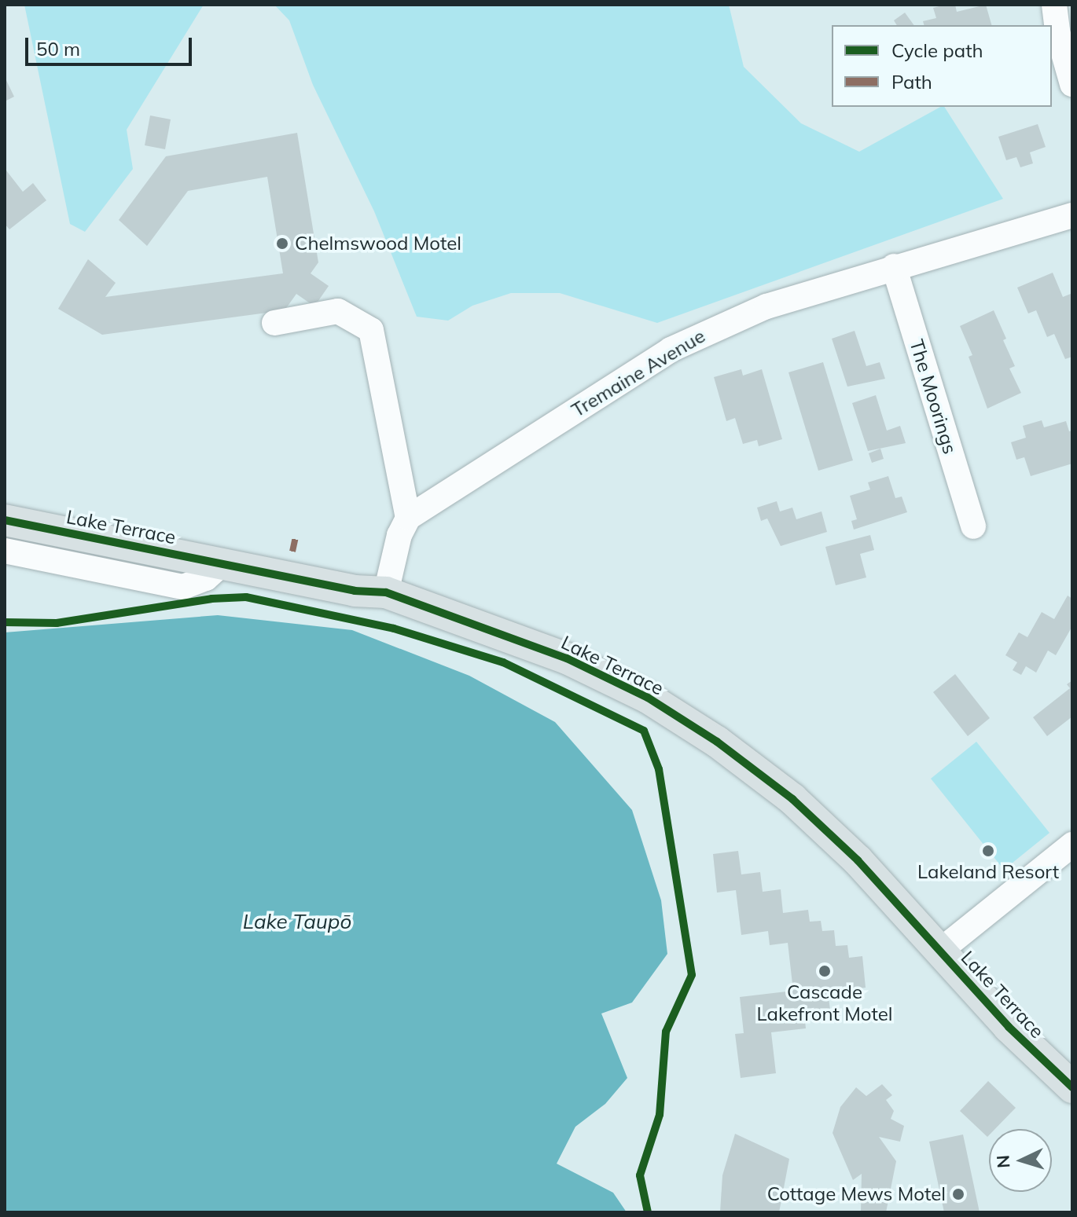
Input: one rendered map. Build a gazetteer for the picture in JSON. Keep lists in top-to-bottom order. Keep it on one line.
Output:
{"streets":{"main road":["Lake Terrace"],"street":["Tremaine Avenue","The Moorings"]},"crossings":[["Tremaine Avenue","The Moorings"]],"water":["Lake Taupō"],"places":["Chelmswood Motel","Lakeland Resort","Cascade Lakefront Motel","Cottage Mews Motel"],"legend":["Cycle path","Path"],"scale_bar":"50 m","north":"left"}
